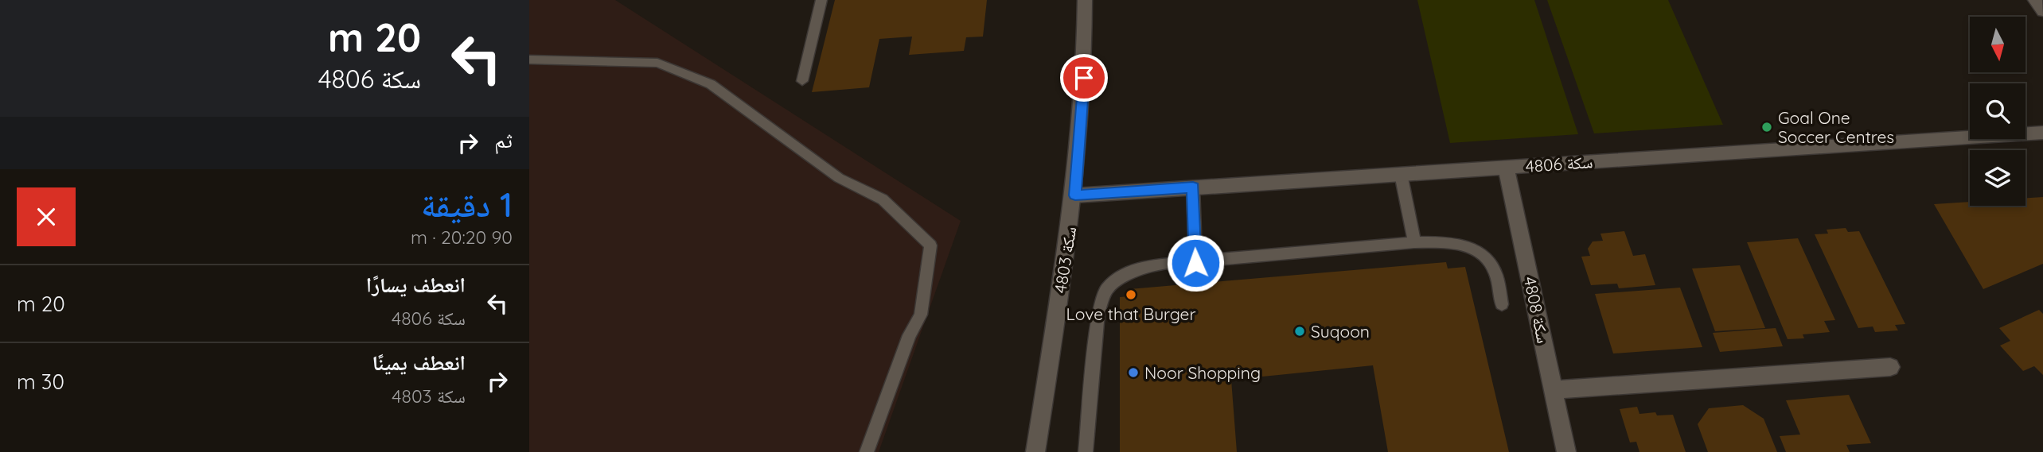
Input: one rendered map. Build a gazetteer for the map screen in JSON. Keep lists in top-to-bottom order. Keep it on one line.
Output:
{"streets":{"street":["سكة 4806","سكة 4803","سكة 4808"]},"crossings":[["سكة 4806","سكة 4803"],["سكة 4806","سكة 4808"]],"places":["Goal One Soccer Centres","Love that Burger","Suqoon","Noor Shopping"],"north":"bottom","page":{"turn":["20 m","سكة 4806"],"then":"ثم","heading":["1 دقيقة","90 m · 20:20"],"list":[{"name":"انعطف يسارًا","note":"سكة 4806","value":"20 m"},{"name":"انعطف يمينًا","note":"سكة 4803","value":"30 m"}]}}
